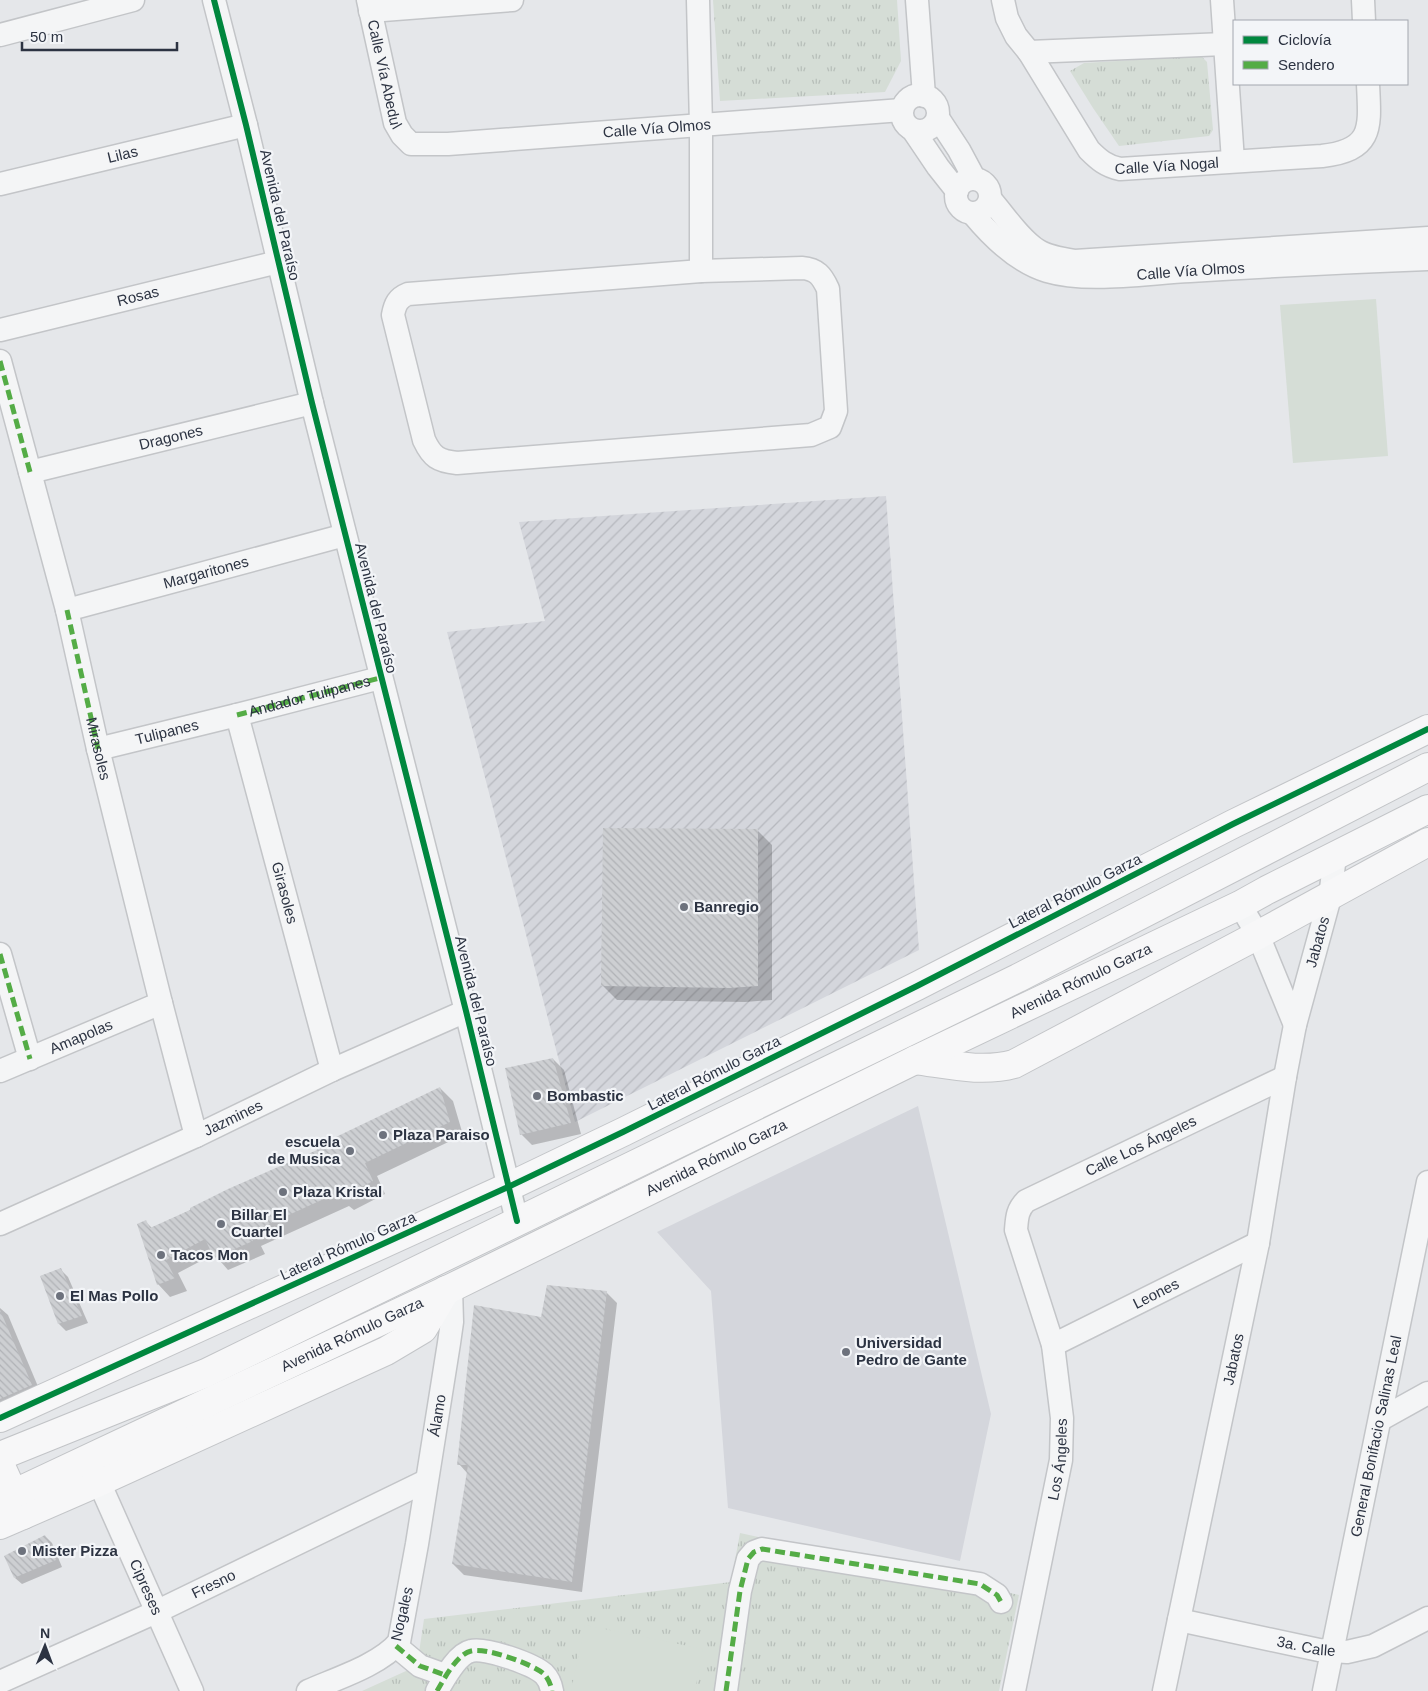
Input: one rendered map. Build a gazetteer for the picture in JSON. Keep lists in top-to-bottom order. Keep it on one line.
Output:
{"streets":{"main road":["Lateral Rómulo Garza","Avenida Rómulo Garza"],"street":["Calle Vía Abedul","Calle Vía Olmos","Lilas","Calle Vía Nogal","Avenida del Paraíso","Rosas","Dragones","Margaritones","Andador Tulipanes","Tulipanes","Mirasoles","Girasoles","Jabatos","Amapolas","Jazmines","Calle Los Ángeles","Leones","Álamo","General Bonifacio Salinas Leal","Los Ángeles","Fresno","Cipreses","Nogales","3a. Calle"]},"crossings":[["Calle Vía Abedul","Calle Vía Olmos"],["Lilas","Avenida del Paraíso"],["Avenida del Paraíso","Rosas"],["Avenida del Paraíso","Dragones"],["Avenida del Paraíso","Margaritones"],["Avenida del Paraíso","Andador Tulipanes"],["Avenida del Paraíso","Lateral Rómulo Garza"],["Avenida del Paraíso","Avenida Rómulo Garza"],["Avenida del Paraíso","Jazmines"],["Dragones","Mirasoles"],["Margaritones","Mirasoles"],["Andador Tulipanes","Tulipanes"],["Andador Tulipanes","Girasoles"],["Tulipanes","Mirasoles"],["Tulipanes","Girasoles"],["Mirasoles","Amapolas"],["Mirasoles","Jazmines"],["Girasoles","Jazmines"],["Jabatos","Avenida Rómulo Garza"],["Jabatos","Calle Los Ángeles"],["Jabatos","Leones"],["Jabatos","3a. Calle"],["Avenida Rómulo Garza","Álamo"],["Calle Los Ángeles","Los Ángeles"],["Leones","Los Ángeles"],["Álamo","Fresno"],["Álamo","Nogales"],["General Bonifacio Salinas Leal","3a. Calle"],["Fresno","Cipreses"]],"places":["Banregio","Bombastic","Plaza Paraiso","escuela de Musica","Plaza Kristal","Billar El Cuartel","Tacos Mon","El Mas Pollo","Universidad Pedro de Gante","Mister Pizza"],"legend":["Ciclovía","Sendero"],"scale_bar":"50 m","north":"top"}
